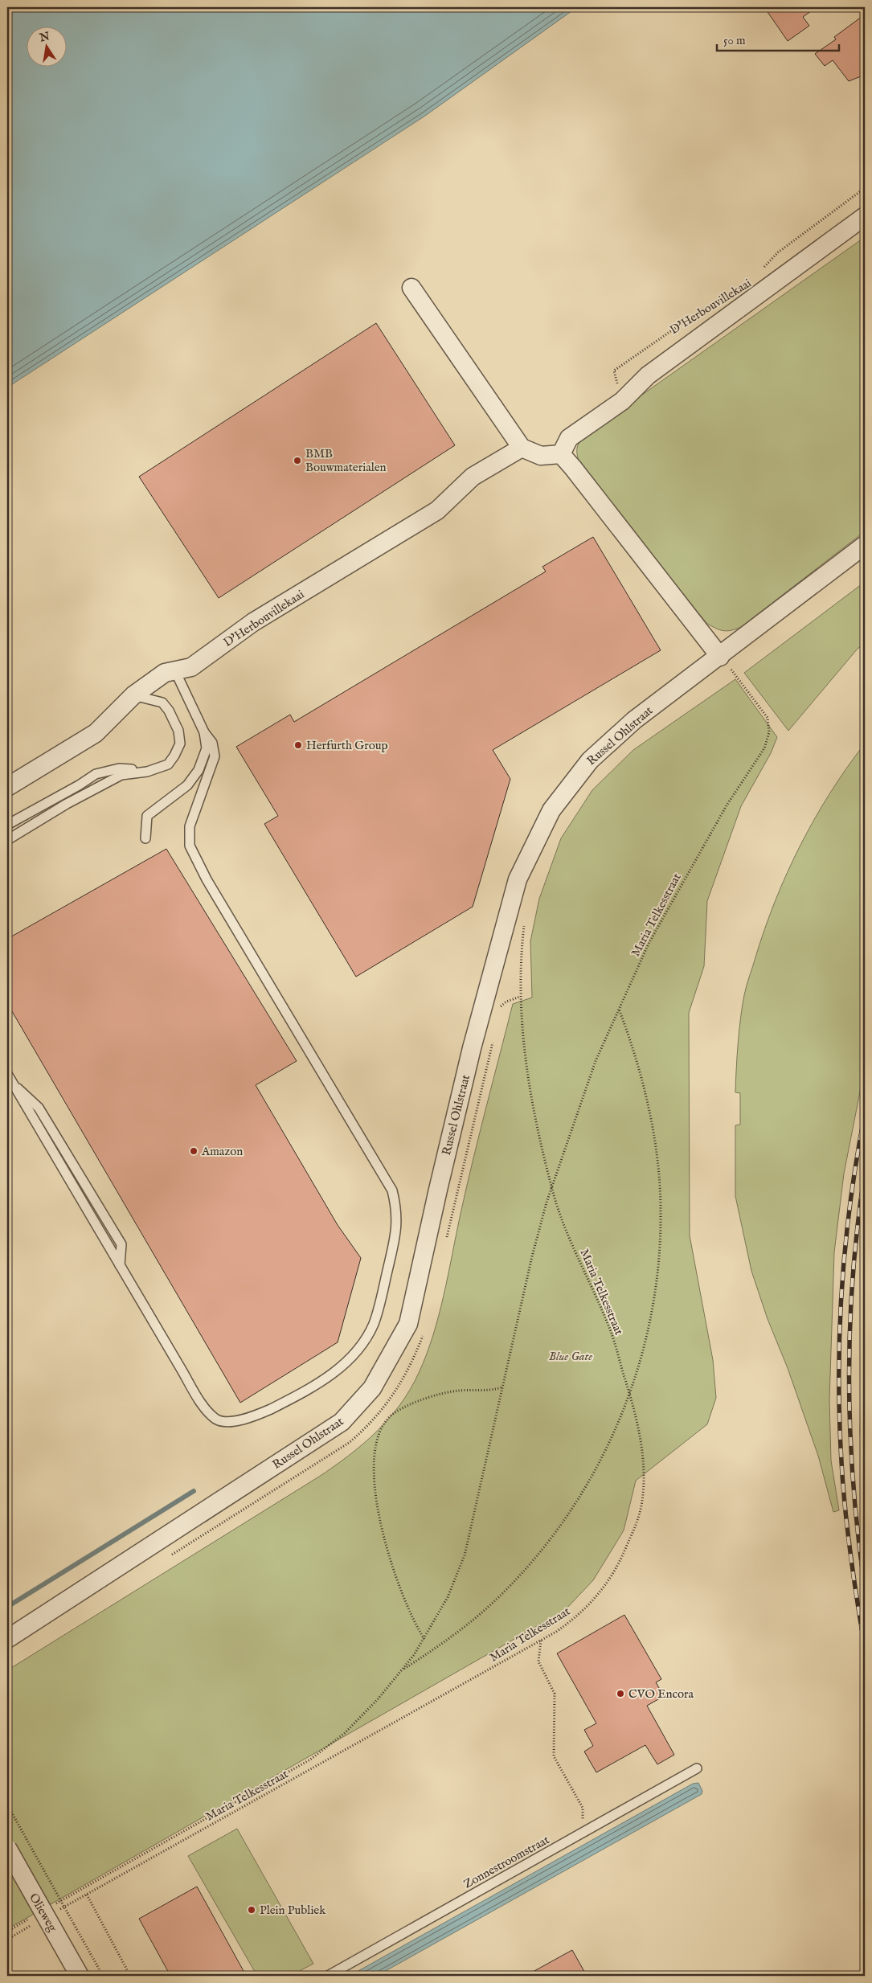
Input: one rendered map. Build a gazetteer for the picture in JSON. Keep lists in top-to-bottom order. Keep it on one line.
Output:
{"streets":{"street":["D'Herbouvillekaai","Russel Ohlstraat","Olieweg"],"lane":["Zonnestroomstraat"],"path":["Maria Telkesstraat"]},"crossings":[["Russel Ohlstraat","Maria Telkesstraat"]],"parks":["Blue Gate"],"places":["BMB Bouwmaterialen","Herfurth Group","Amazon","CVO Encora","Plein Publiek"],"scale_bar":"50 m","north":"top"}
